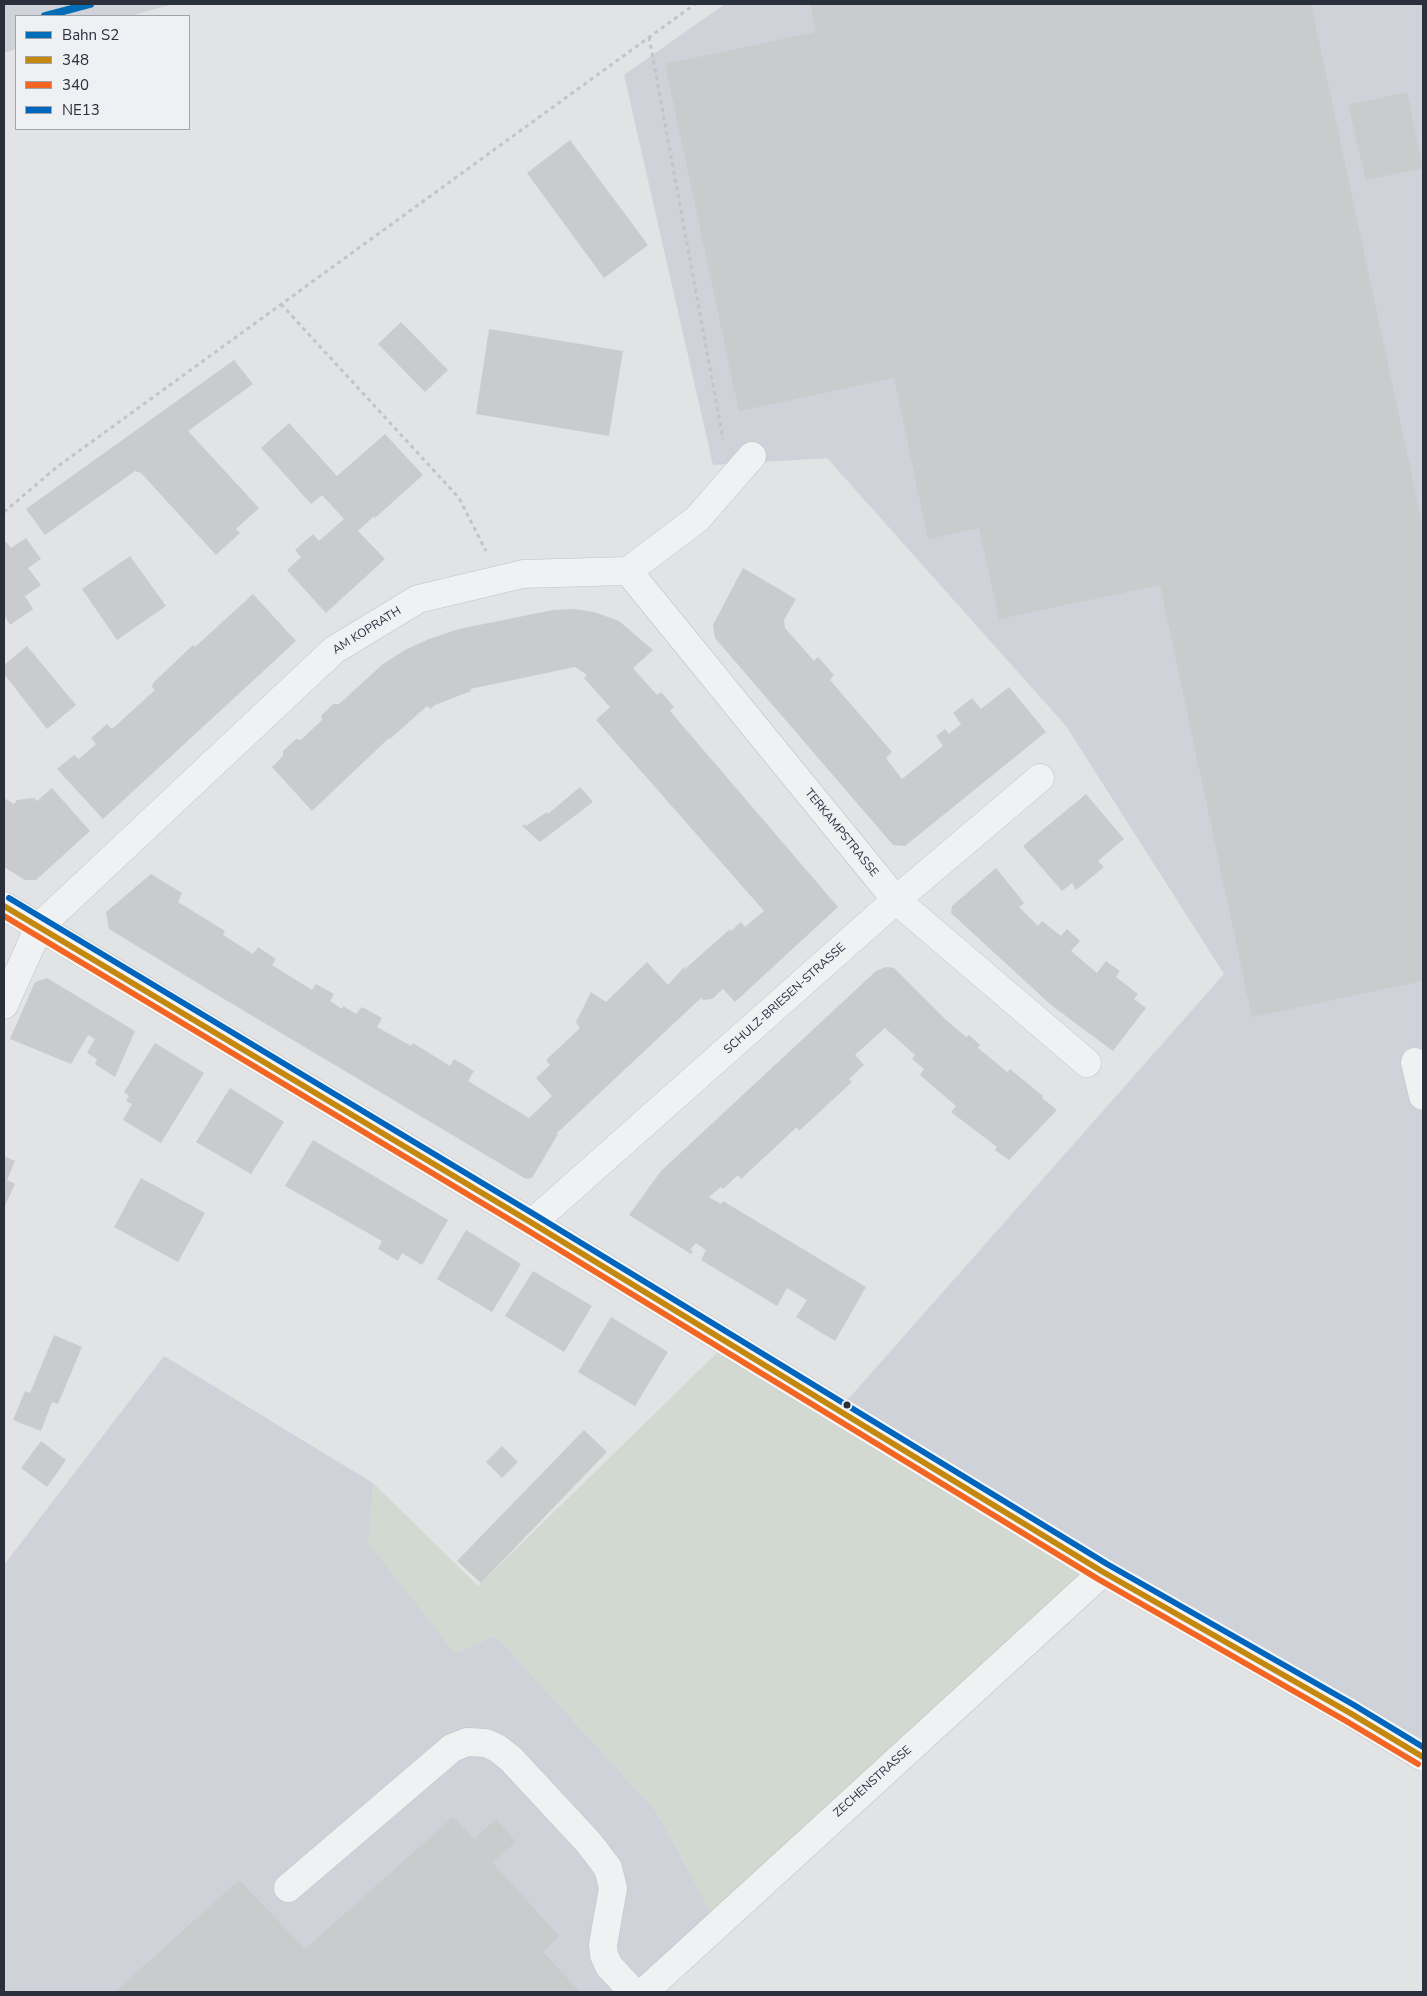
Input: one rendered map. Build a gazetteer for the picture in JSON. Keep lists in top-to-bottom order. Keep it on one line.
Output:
{"streets":{"street":["AM KOPRATH","TERKAMPSTRASSE","SCHULZ-BRIESEN-STRASSE","ZECHENSTRASSE"]},"crossings":[["AM KOPRATH","TERKAMPSTRASSE"],["TERKAMPSTRASSE","SCHULZ-BRIESEN-STRASSE"]],"lines":["rail line S2","transit line NE13","transit line 348","transit line 340"],"legend":["Bahn S2","348","340","NE13"]}
